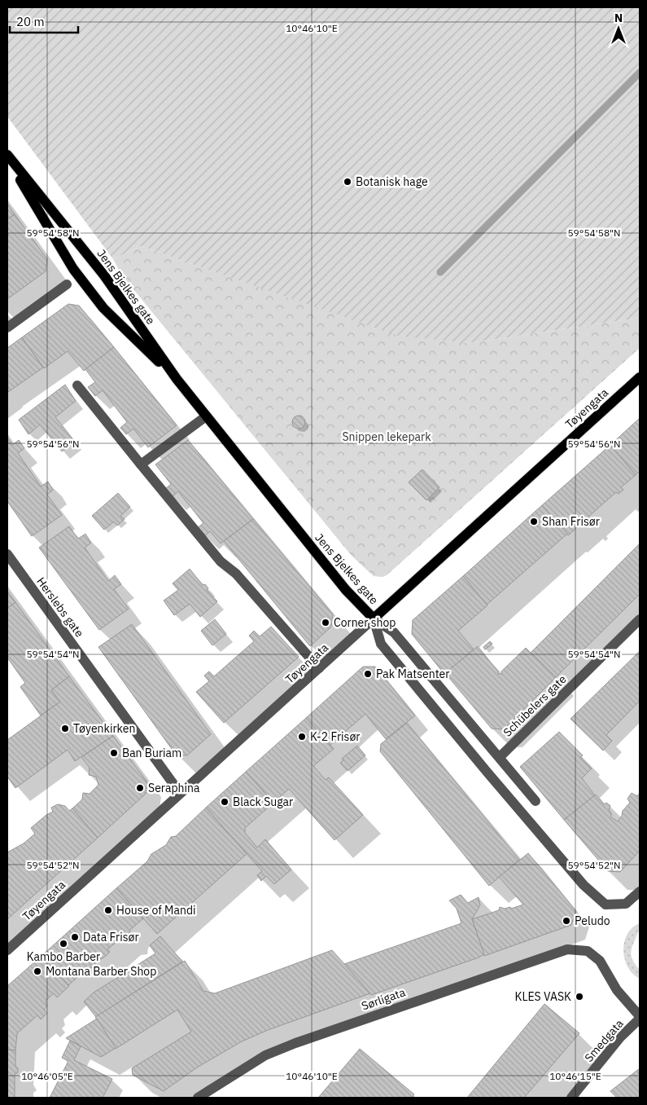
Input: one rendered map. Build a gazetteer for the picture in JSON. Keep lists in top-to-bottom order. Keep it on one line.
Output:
{"streets":{"main road":["Jens Bjelkes gate","Tøyengata"],"street":["Herslebs gate","Schübelers gate","Sørligata","Smedgata"]},"crossings":[["Jens Bjelkes gate","Tøyengata"],["Tøyengata","Herslebs gate"],["Sørligata","Smedgata"]],"parks":["Snippen lekepark"],"places":["Botanisk hage","Shan Frisør","Corner shop","Pak Matsenter","Tøyenkirken","K-2 Frisør","Ban Buriam","Seraphina","Black Sugar","House of Mandi","Peludo","Data Frisør","Kambo Barber","Montana Barber Shop","KLES VASK"],"scale_bar":"20 m","north":"top","coordinates":["10°46'10\"E","59°54'58\"N","59°54'56\"N","59°54'54\"N","59°54'52\"N","10°46'05\"E","10°46'15\"E"]}
